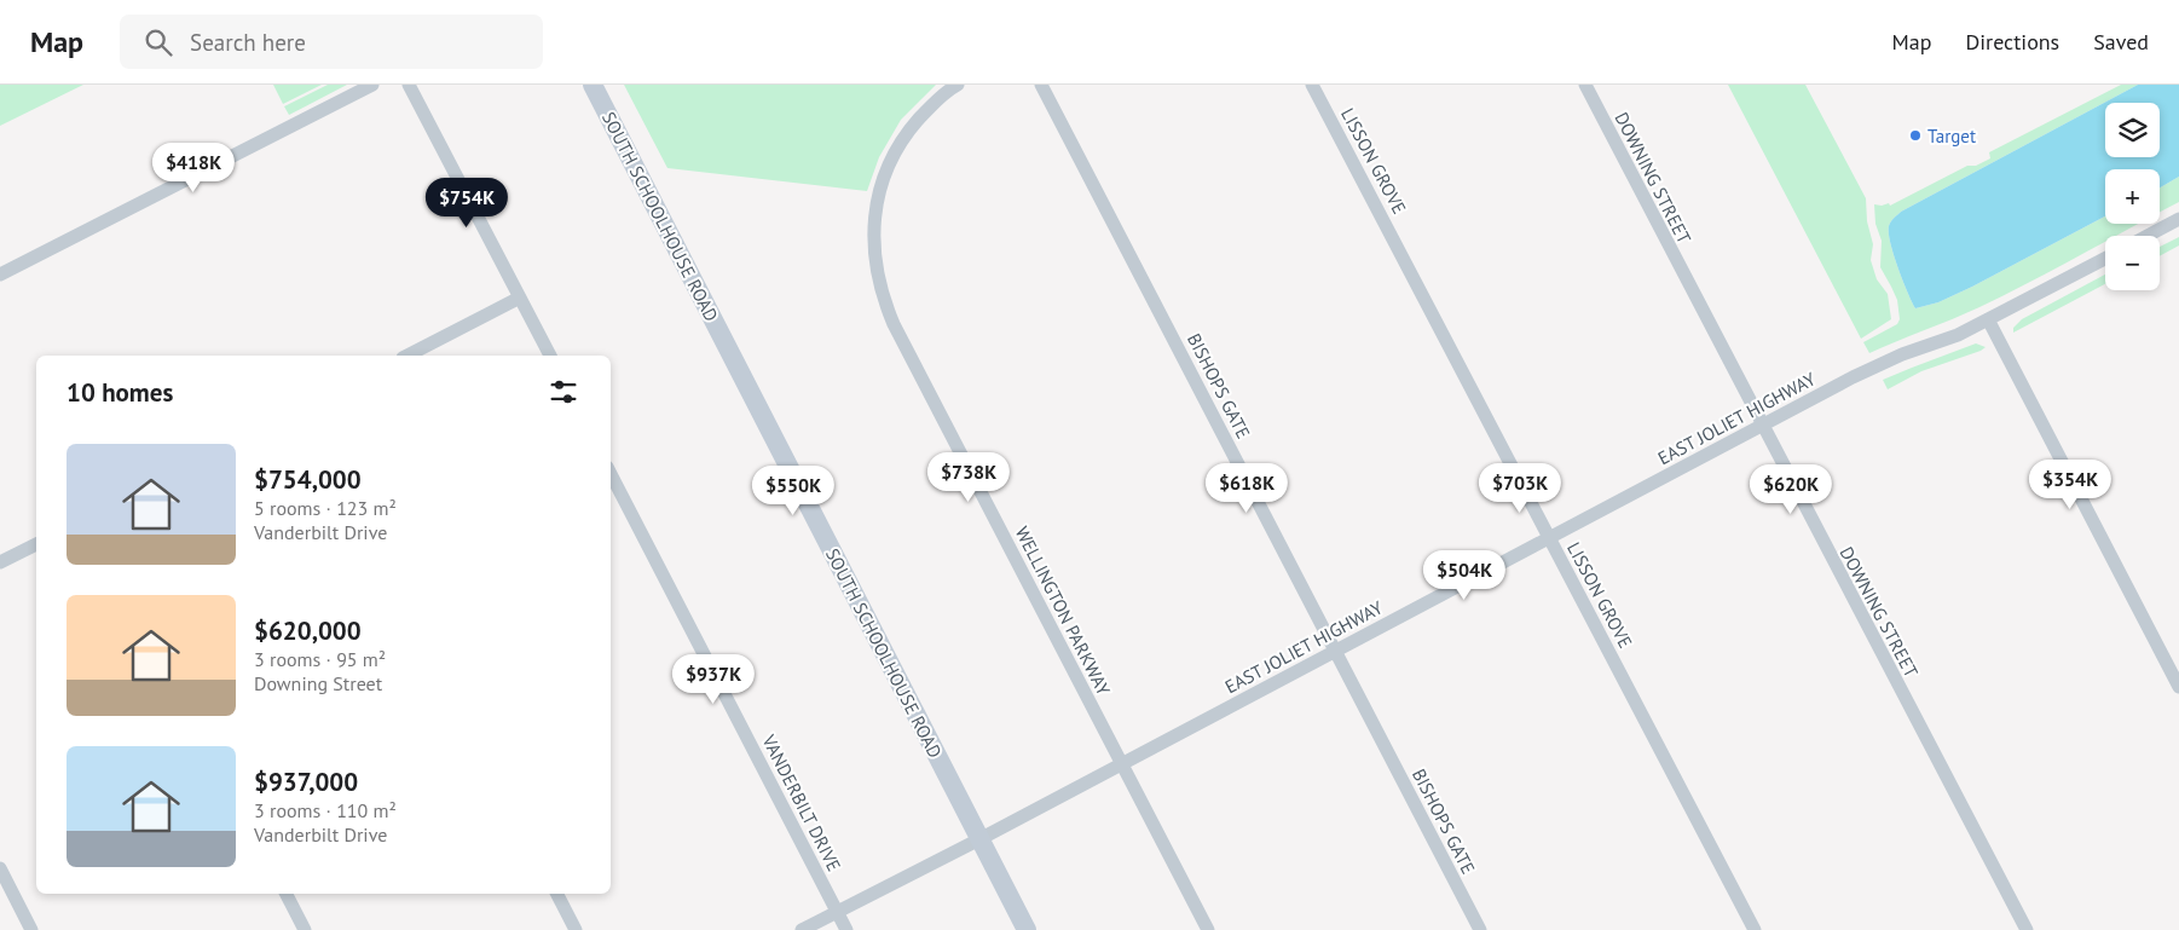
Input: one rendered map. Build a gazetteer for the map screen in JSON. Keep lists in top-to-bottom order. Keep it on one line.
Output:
{"streets":{"street":["LISSON GROVE","DOWNING STREET","SOUTH SCHOOLHOUSE ROAD","BISHOPS GATE","EAST JOLIET HIGHWAY","WELLINGTON PARKWAY","VANDERBILT DRIVE"]},"crossings":[["LISSON GROVE","EAST JOLIET HIGHWAY"],["DOWNING STREET","EAST JOLIET HIGHWAY"],["SOUTH SCHOOLHOUSE ROAD","EAST JOLIET HIGHWAY"],["BISHOPS GATE","EAST JOLIET HIGHWAY"],["EAST JOLIET HIGHWAY","WELLINGTON PARKWAY"],["EAST JOLIET HIGHWAY","VANDERBILT DRIVE"]],"places":["Target"],"page":{"header":"Map","search":"Search here","nav":["Map","Directions","Saved"],"map_buttons":["+","−"],"price":["$418K","$754K","$738K","$354K","$618K","$703K","$620K","$550K","$504K","$937K"],"heading":"10 homes","list":[{"name":"$754,000","note":"5 rooms · 123 m² · Vanderbilt Drive"},{"name":"$620,000","note":"3 rooms · 95 m² · Downing Street"},{"name":"$937,000","note":"3 rooms · 110 m² · Vanderbilt Drive"}]}}
